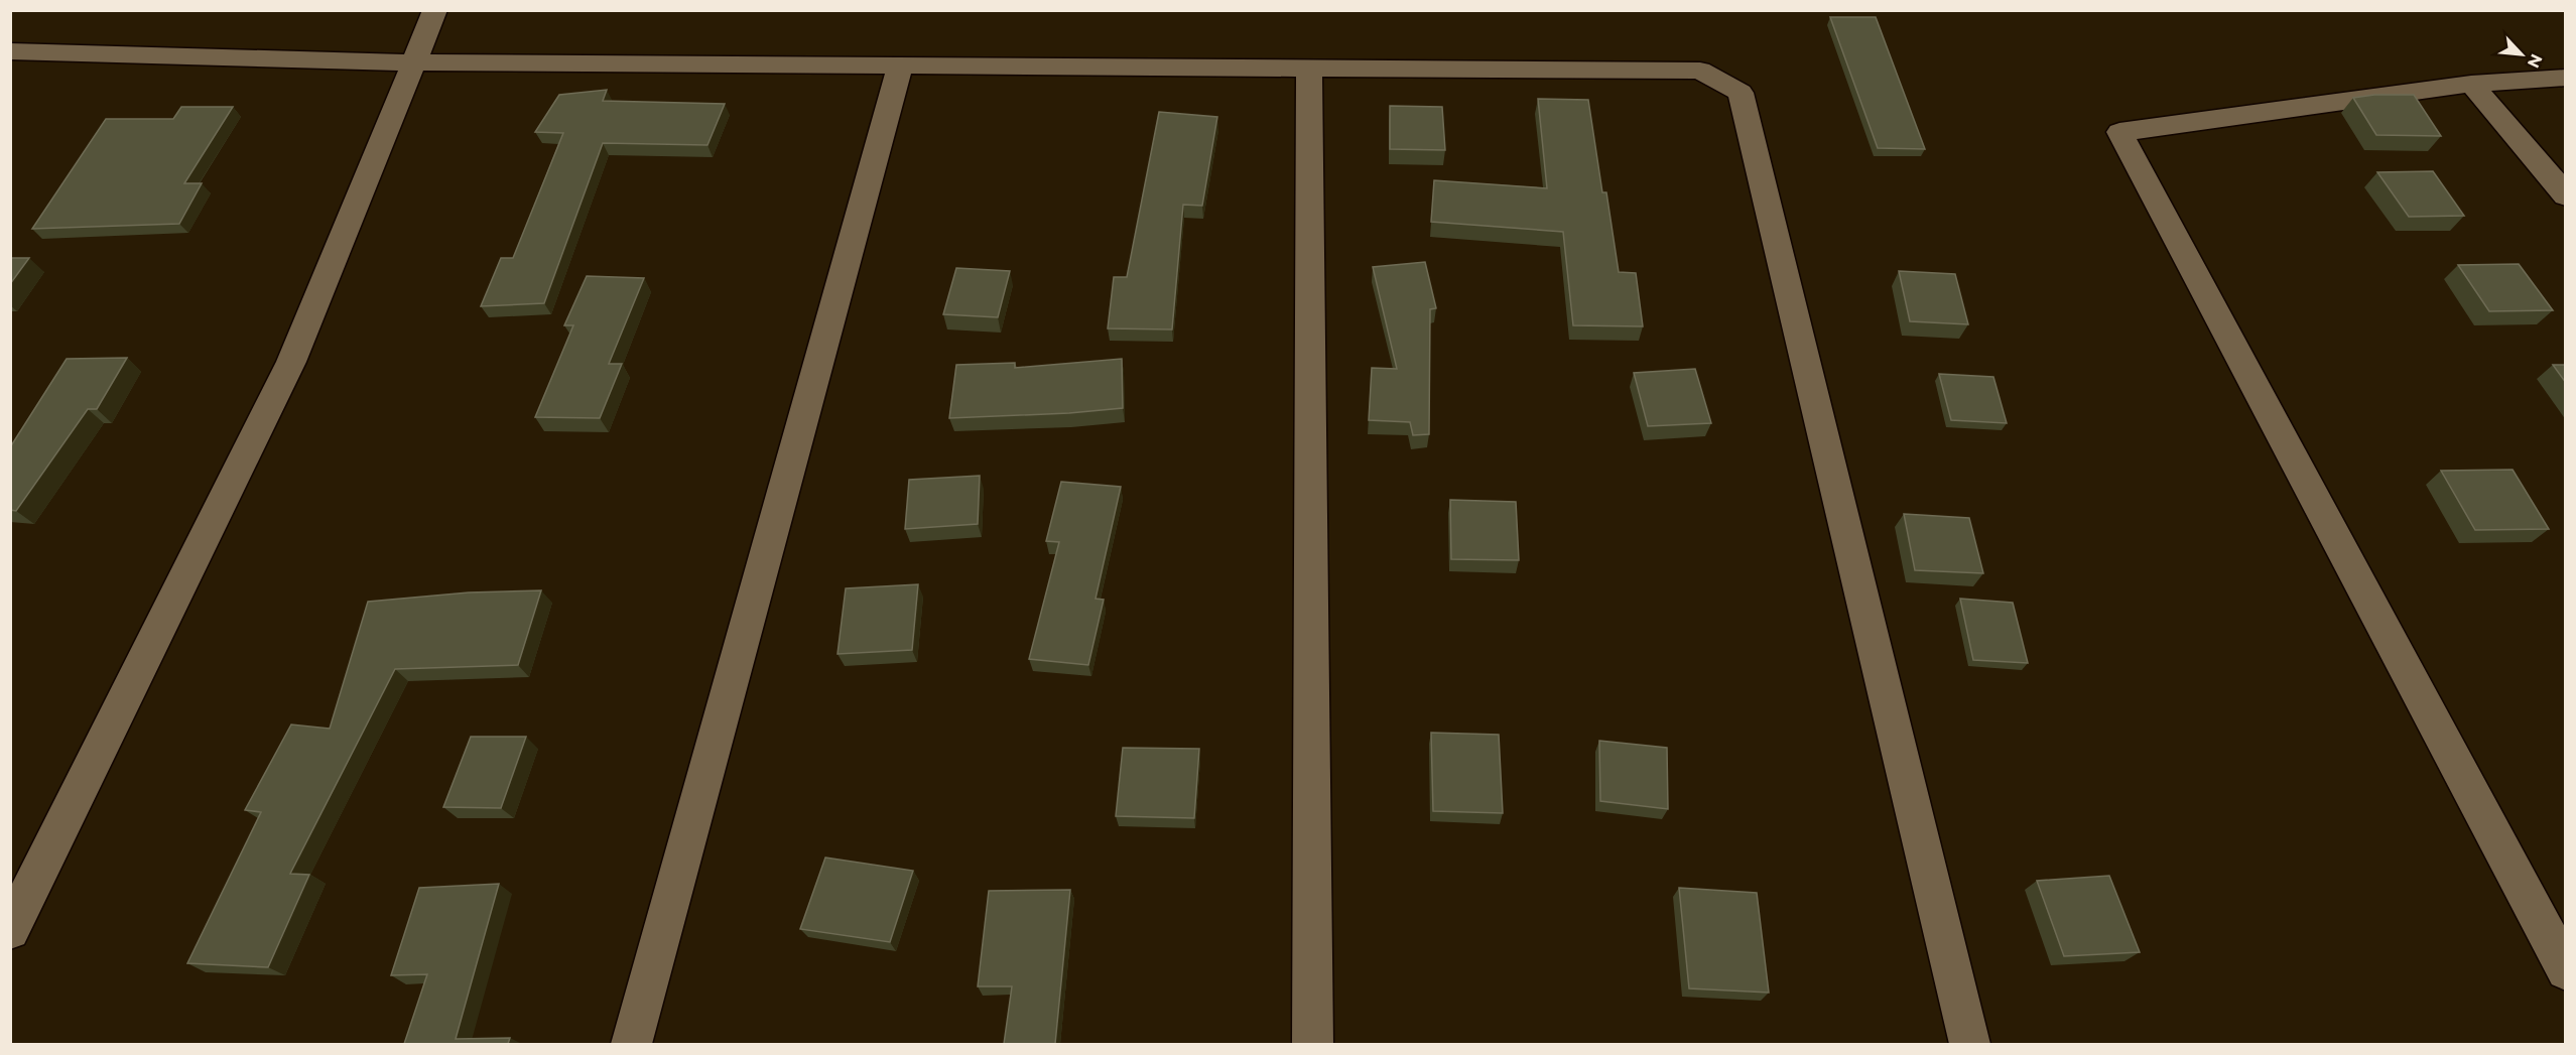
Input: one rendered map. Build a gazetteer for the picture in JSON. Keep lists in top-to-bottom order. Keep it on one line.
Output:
{"north":"bottom right"}
